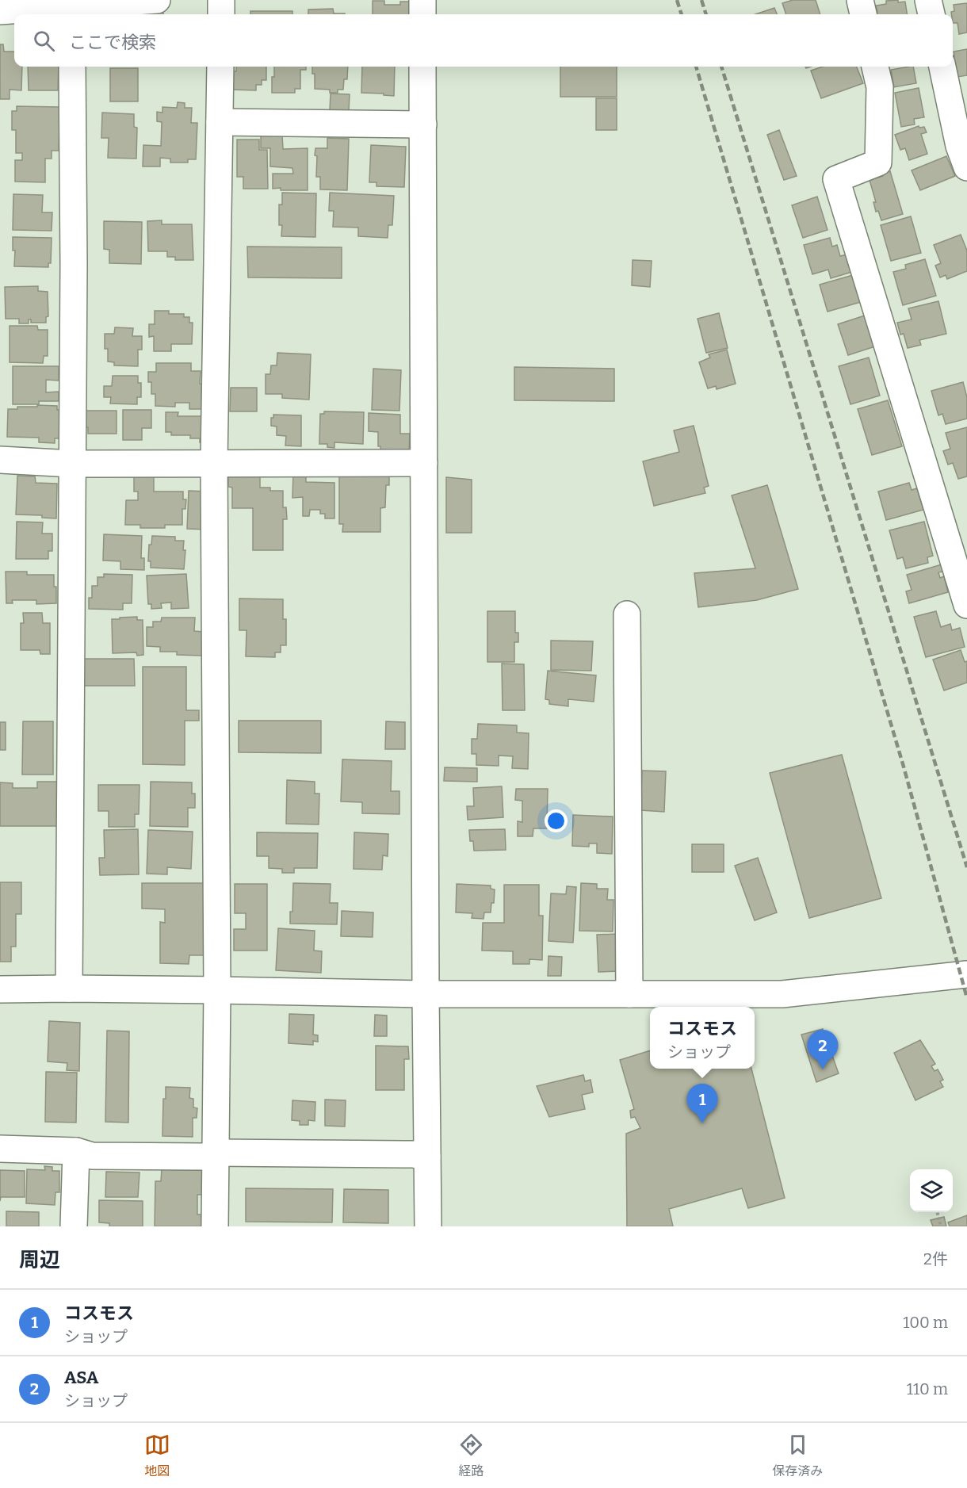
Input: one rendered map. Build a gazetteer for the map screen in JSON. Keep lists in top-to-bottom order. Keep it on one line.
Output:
{"page":{"search":"ここで検索","popup":["コスモス","ショップ"],"pins":["2","1"],"heading":["周辺","2件"],"list":[{"mark":"1","name":"コスモス","note":"ショップ","value":"100 m"},{"mark":"2","name":"ASA","note":"ショップ","value":"110 m"}],"nav":["地図","経路","保存済み"]}}
